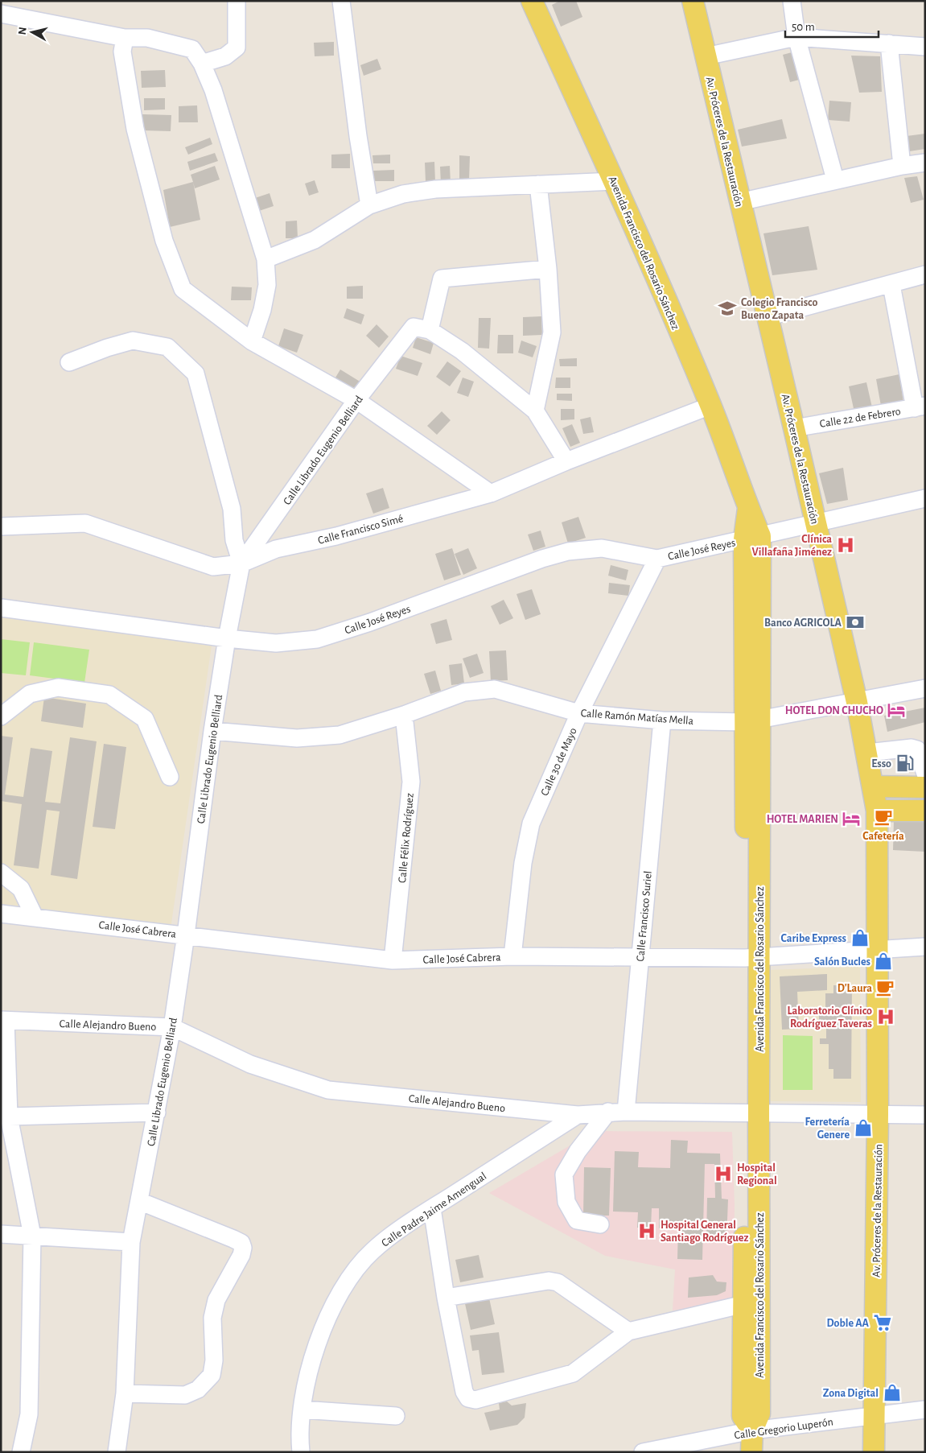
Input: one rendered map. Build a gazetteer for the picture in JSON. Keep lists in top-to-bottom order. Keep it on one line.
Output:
{"streets":{"main road":["Av. Próceres de la Restauración","Avenida Francisco del Rosario Sánchez"],"street":["Calle 22 de Febrero","Calle Librado Eugenio Belliard","Calle Francisco Simé","Calle José Reyes","Calle Ramón Matías Mella","Calle 30 de Mayo","Calle Félix Rodríguez","Calle Francisco Suriel","Calle José Cabrera","Calle Alejandro Bueno","Calle Padre Jaime Amengual","Calle Gregorio Luperón"]},"crossings":[["Av. Próceres de la Restauración","Calle 22 de Febrero"],["Av. Próceres de la Restauración","Calle José Reyes"],["Av. Próceres de la Restauración","Calle Ramón Matías Mella"],["Av. Próceres de la Restauración","Calle José Cabrera"],["Av. Próceres de la Restauración","Calle Alejandro Bueno"],["Av. Próceres de la Restauración","Calle Gregorio Luperón"],["Avenida Francisco del Rosario Sánchez","Calle Francisco Simé"],["Avenida Francisco del Rosario Sánchez","Calle José Reyes"],["Avenida Francisco del Rosario Sánchez","Calle Ramón Matías Mella"],["Avenida Francisco del Rosario Sánchez","Calle José Cabrera"],["Avenida Francisco del Rosario Sánchez","Calle Alejandro Bueno"],["Avenida Francisco del Rosario Sánchez","Calle Gregorio Luperón"],["Calle Librado Eugenio Belliard","Calle Francisco Simé"],["Calle Librado Eugenio Belliard","Calle José Reyes"],["Calle Librado Eugenio Belliard","Calle Ramón Matías Mella"],["Calle Librado Eugenio Belliard","Calle José Cabrera"],["Calle Librado Eugenio Belliard","Calle Alejandro Bueno"],["Calle José Reyes","Calle 30 de Mayo"],["Calle Ramón Matías Mella","Calle 30 de Mayo"],["Calle Ramón Matías Mella","Calle Félix Rodríguez"],["Calle Ramón Matías Mella","Calle Francisco Suriel"],["Calle 30 de Mayo","Calle José Cabrera"],["Calle Félix Rodríguez","Calle José Cabrera"],["Calle Francisco Suriel","Calle José Cabrera"],["Calle Francisco Suriel","Calle Alejandro Bueno"],["Calle Alejandro Bueno","Calle Padre Jaime Amengual"]],"places":{"school or university":["Colegio Francisco Bueno Zapata"],"hospital":["Clínica Villafaña Jiménez","Laboratorio Clínico Rodríguez Taveras","Hospital Regional","Hospital General Santiago Rodríguez"],"bank":["Banco AGRICOLA"],"hotel":["HOTEL DON CHUCHO","HOTEL MARIEN"],"fuel station":["Esso"],"cafe":["Cafetería","D'Laura"],"shop":["Caribe Express","Salón Bucles","Ferretería Genere","Zona Digital"],"supermarket":["Doble AA"]},"scale_bar":"50 m","north":"left"}
